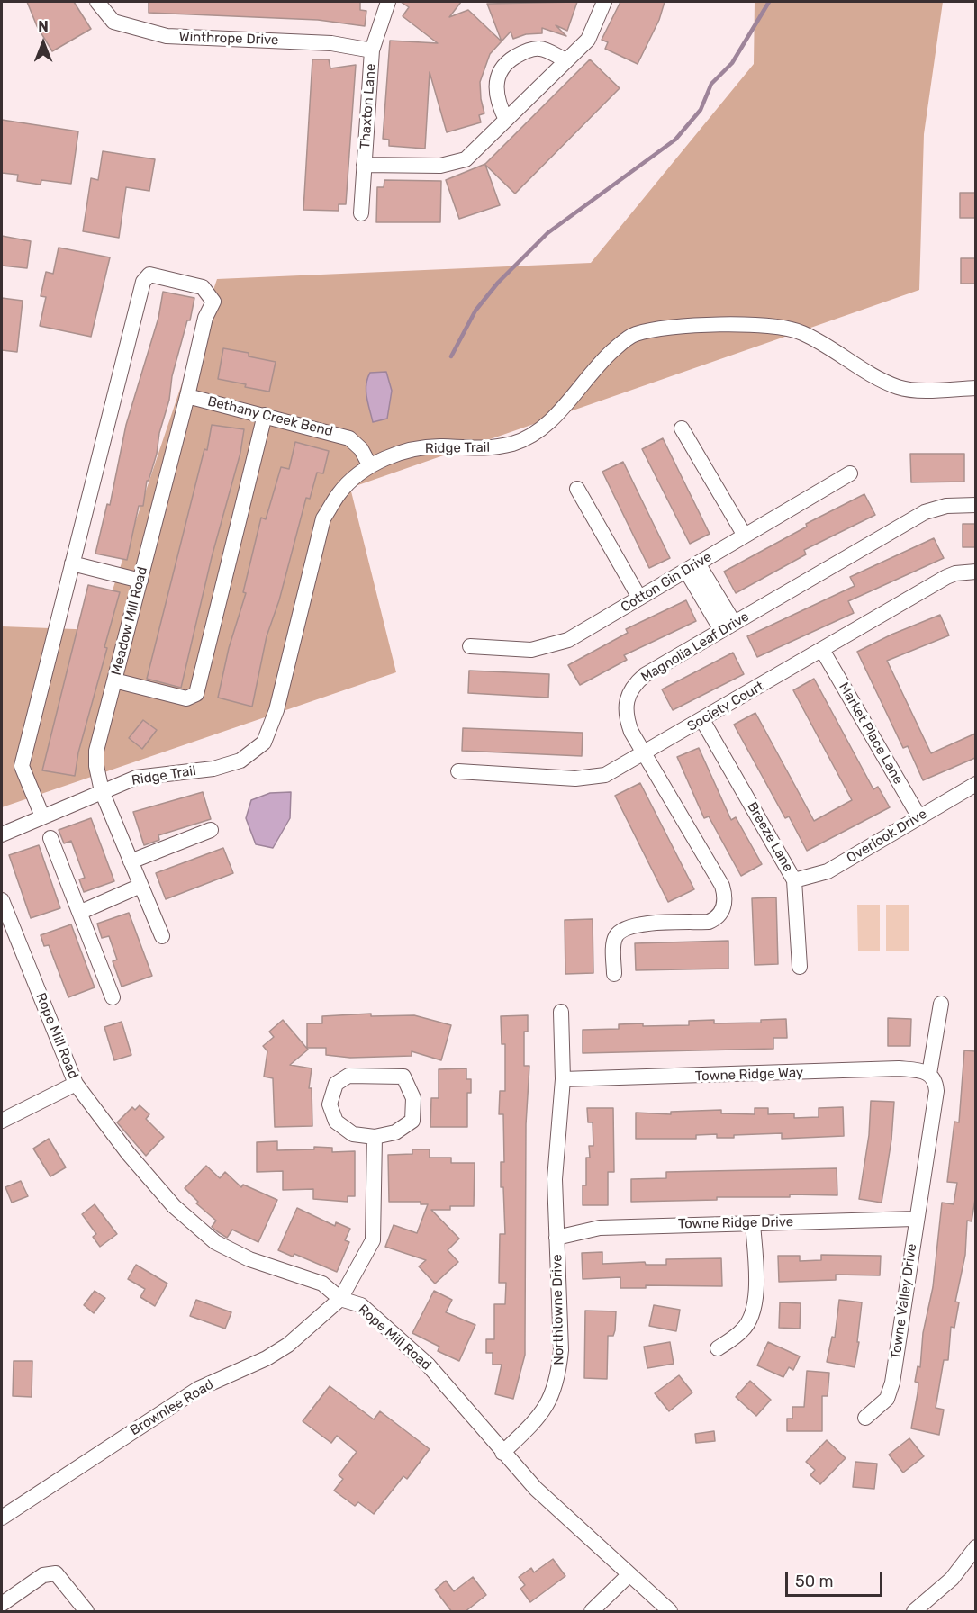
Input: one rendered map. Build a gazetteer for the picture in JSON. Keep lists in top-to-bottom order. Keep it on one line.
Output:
{"streets":{"street":["Winthrope Drive","Thaxton Lane","Bethany Creek Bend","Ridge Trail","Cotton Gin Drive","Meadow Mill Road","Magnolia Leaf Drive","Society Court","Market Place Lane","Overlook Drive","Breeze Lane","Rope Mill Road","Towne Ridge Way","Towne Ridge Drive","Towne Valley Drive","Northtowne Drive","Brownlee Road"]},"crossings":[["Winthrope Drive","Thaxton Lane"],["Bethany Creek Bend","Ridge Trail"],["Bethany Creek Bend","Meadow Mill Road"],["Ridge Trail","Meadow Mill Road"],["Magnolia Leaf Drive","Society Court"],["Society Court","Market Place Lane"],["Society Court","Breeze Lane"],["Market Place Lane","Overlook Drive"],["Overlook Drive","Breeze Lane"],["Rope Mill Road","Northtowne Drive"],["Rope Mill Road","Brownlee Road"],["Towne Ridge Way","Towne Valley Drive"],["Towne Ridge Way","Northtowne Drive"],["Towne Ridge Drive","Towne Valley Drive"],["Towne Ridge Drive","Northtowne Drive"]],"scale_bar":"50 m","north":"top"}
